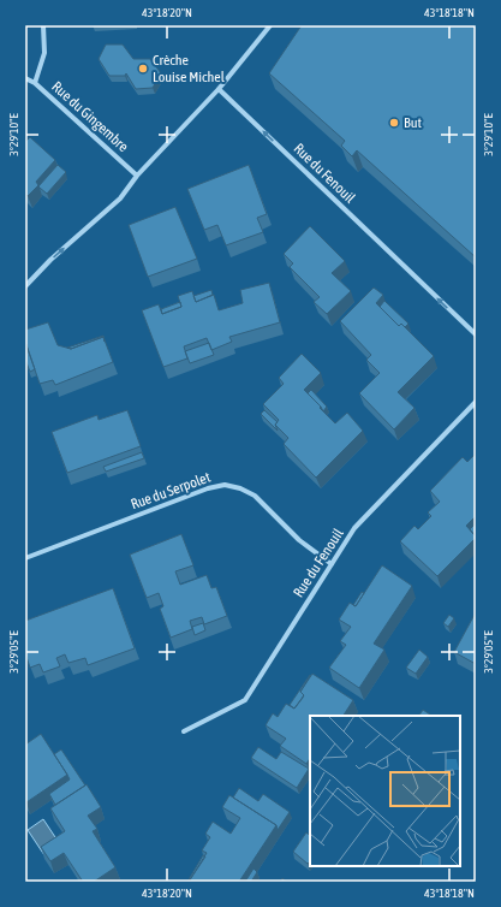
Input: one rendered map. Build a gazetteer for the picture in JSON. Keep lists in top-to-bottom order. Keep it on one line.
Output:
{"streets":{"street":["Rue du Gingembre","Rue du Fenouil","Rue du Serpolet"]},"crossings":[["Rue du Fenouil","Rue du Serpolet"]],"one_way":["Rue du Fenouil"],"places":["Crèche Louise Michel","But"],"coordinates":["43°18'20\"N","43°18'18\"N","3°29'10\"E","3°29'05\"E"]}
